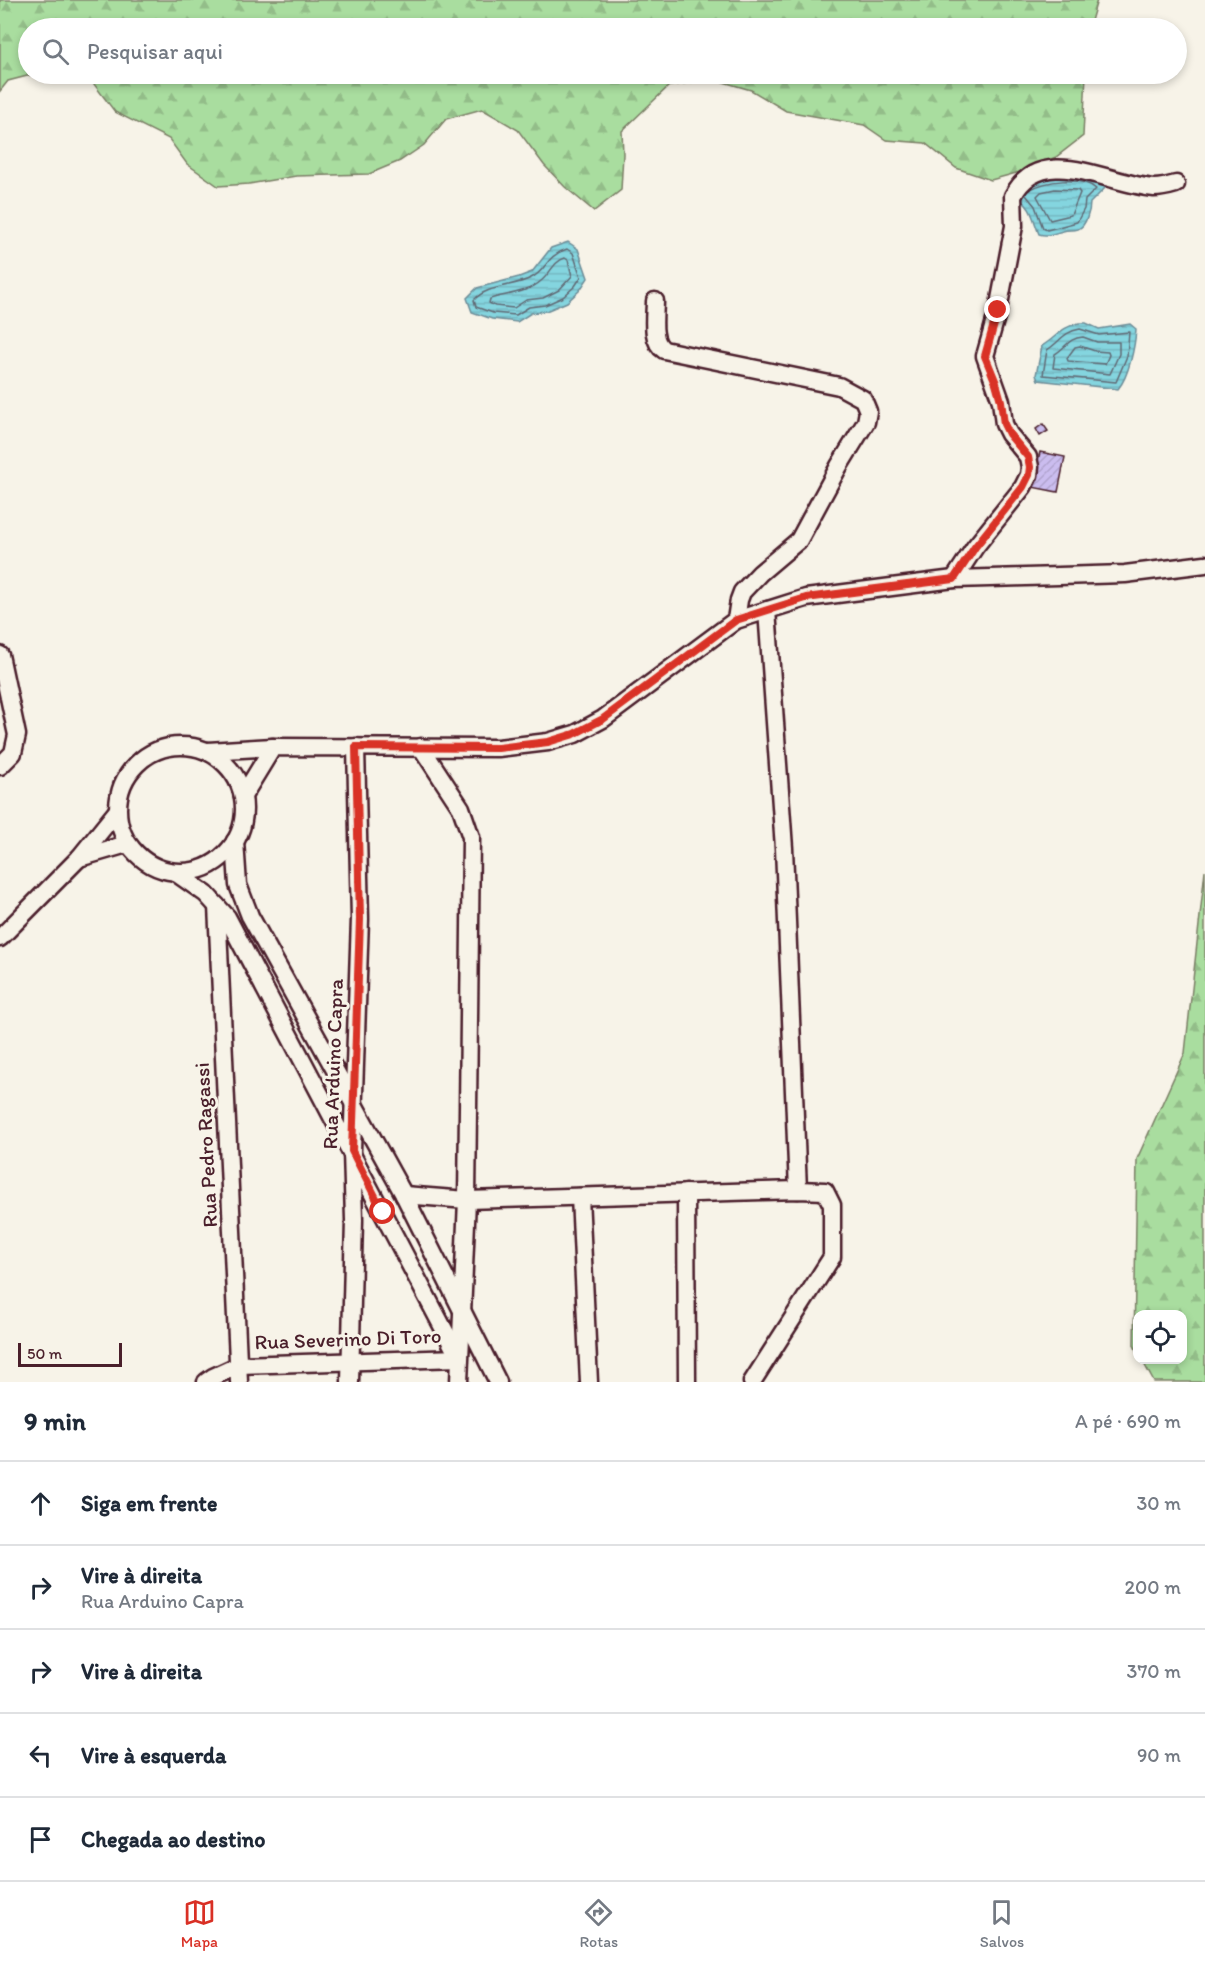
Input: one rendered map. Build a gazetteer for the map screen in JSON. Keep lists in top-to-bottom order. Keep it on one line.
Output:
{"streets":{"street":["Rua Arduino Capra","Rua Pedro Ragassi","Rua Severino Di Toro"]},"crossings":[["Rua Arduino Capra","Rua Severino Di Toro"],["Rua Pedro Ragassi","Rua Severino Di Toro"]],"scale_bar":"50 m","page":{"search":"Pesquisar aqui","scale":"50 m","heading":["9 min","A pé · 690 m"],"list":[["Siga em frente","30 m"],["Vire à direita","Rua Arduino Capra","200 m"],["Vire à direita","370 m"],["Vire à esquerda","90 m"],"Chegada ao destino"],"nav":["Mapa","Rotas","Salvos"]}}
